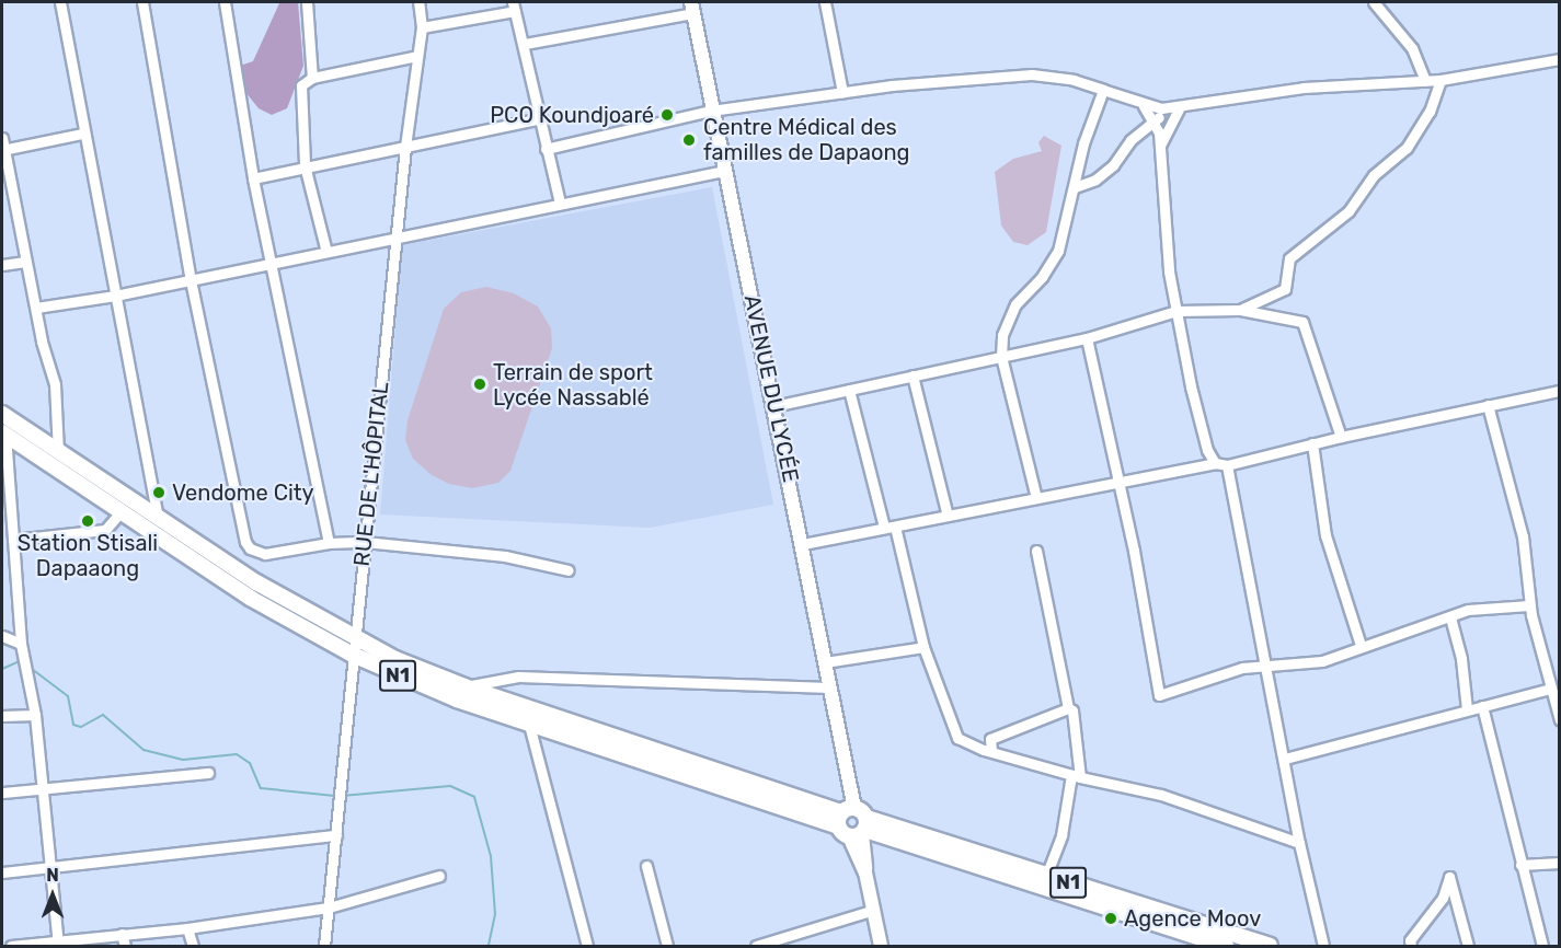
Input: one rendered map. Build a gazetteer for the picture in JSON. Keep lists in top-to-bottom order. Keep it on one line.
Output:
{"streets":{"highway":["N1"],"main road":["AVENUE DU LYCÉE"],"street":["RUE DE L'HÔPITAL"]},"crossings":[["AVENUE DU LYCÉE","N1"],["RUE DE L'HÔPITAL","N1"]],"places":["PCO Koundjoaré","Centre Médical des familles de Dapaong","Terrain de sport Lycée Nassablé","Vendome City","Station Stisali Dapaaong","Agence Moov"],"north":"top"}
